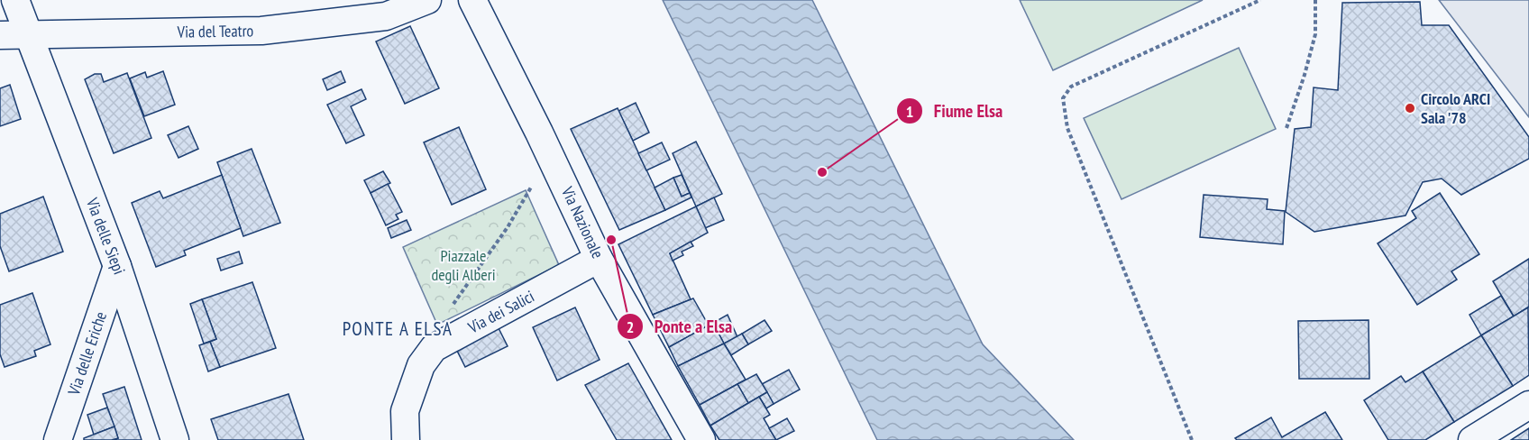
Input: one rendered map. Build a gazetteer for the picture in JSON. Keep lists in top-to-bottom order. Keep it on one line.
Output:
{"streets":{"street":["Via del Teatro","Via Nazionale","Via delle Siepi","Via dei Salici","Via delle Eriche"]},"crossings":[["Via del Teatro","Via delle Siepi"],["Via Nazionale","Via dei Salici"],["Via delle Siepi","Via delle Eriche"]],"districts":["PONTE A ELSA"],"parks":["Piazzale degli Alberi"],"places":["Circolo ARCI Sala '78","Fiume Elsa","Ponte a Elsa"]}
